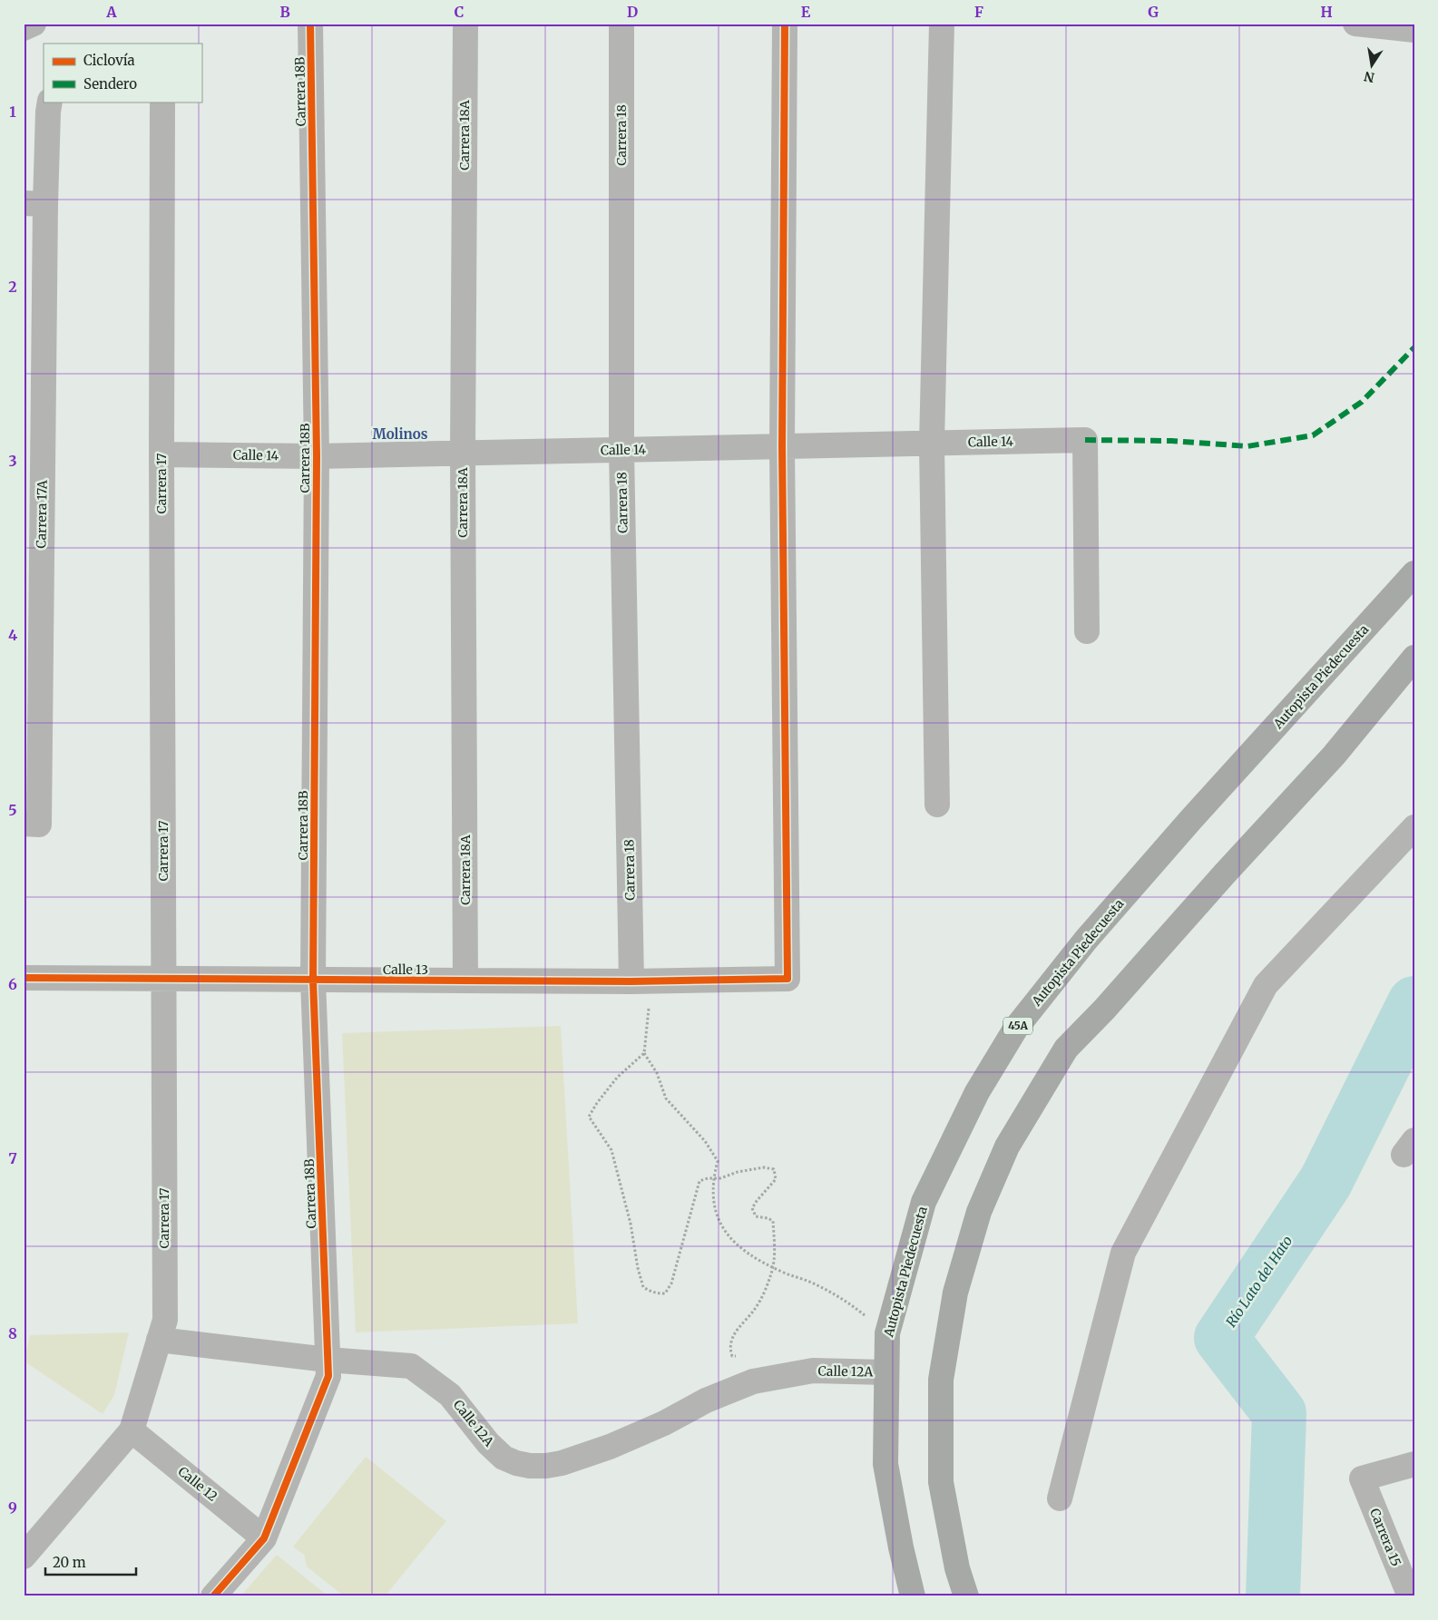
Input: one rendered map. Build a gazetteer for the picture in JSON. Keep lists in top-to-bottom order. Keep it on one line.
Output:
{"streets":{"highway":["Autopista Piedecuesta","45A"],"street":["Carrera 18B","Carrera 18A","Carrera 18","Calle 14","Carrera 17","Carrera 17A","Calle 13","Calle 12A","Calle 12","Carrera 15"]},"crossings":[["Carrera 18B","Calle 14"],["Carrera 18B","Calle 13"],["Carrera 18B","Calle 12A"],["Carrera 18B","Calle 12"],["Carrera 18A","Calle 14"],["Carrera 18A","Calle 13"],["Carrera 18","Calle 14"],["Carrera 18","Calle 13"],["Calle 14","Carrera 17"],["Calle 14","Calle 13"],["Carrera 17","Calle 13"],["Carrera 17","Calle 12A"],["Carrera 17","Calle 12"],["Autopista Piedecuesta","Calle 12A"]],"districts":["Molinos"],"water":["Río Lato del Hato"],"legend":["Ciclovía","Sendero"],"scale_bar":"20 m","north":"bottom","grid":{"columns":["A","B","C","D","E","F","G","H"],"rows":["1","2","3","4","5","6","7","8","9"]}}
